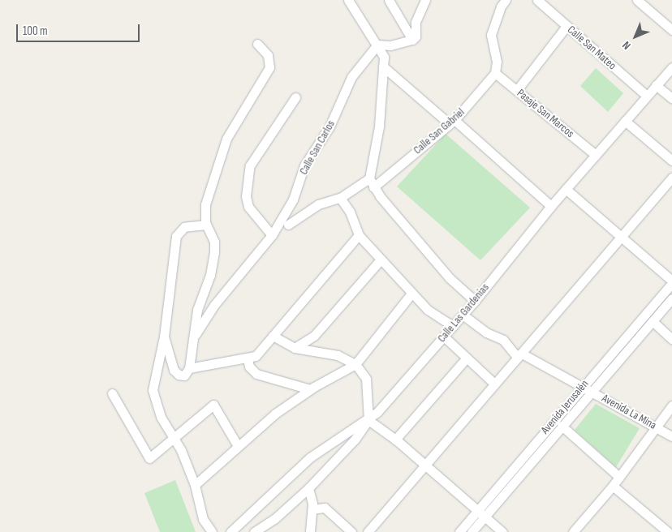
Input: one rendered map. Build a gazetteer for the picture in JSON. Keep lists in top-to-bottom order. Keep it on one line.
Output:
{"streets":{"street":["Calle San Mateo","Pasaje San Marcos","Calle San Gabriel","Calle San Carlos","Calle Las Gardenias","Avenida Jerusalén","Avenida La Mina"]},"crossings":[["Calle San Mateo","Calle Las Gardenias"],["Pasaje San Marcos","Calle San Gabriel"],["Pasaje San Marcos","Calle Las Gardenias"],["Avenida Jerusalén","Avenida La Mina"]],"scale_bar":"100 m","north":"bottom left"}
